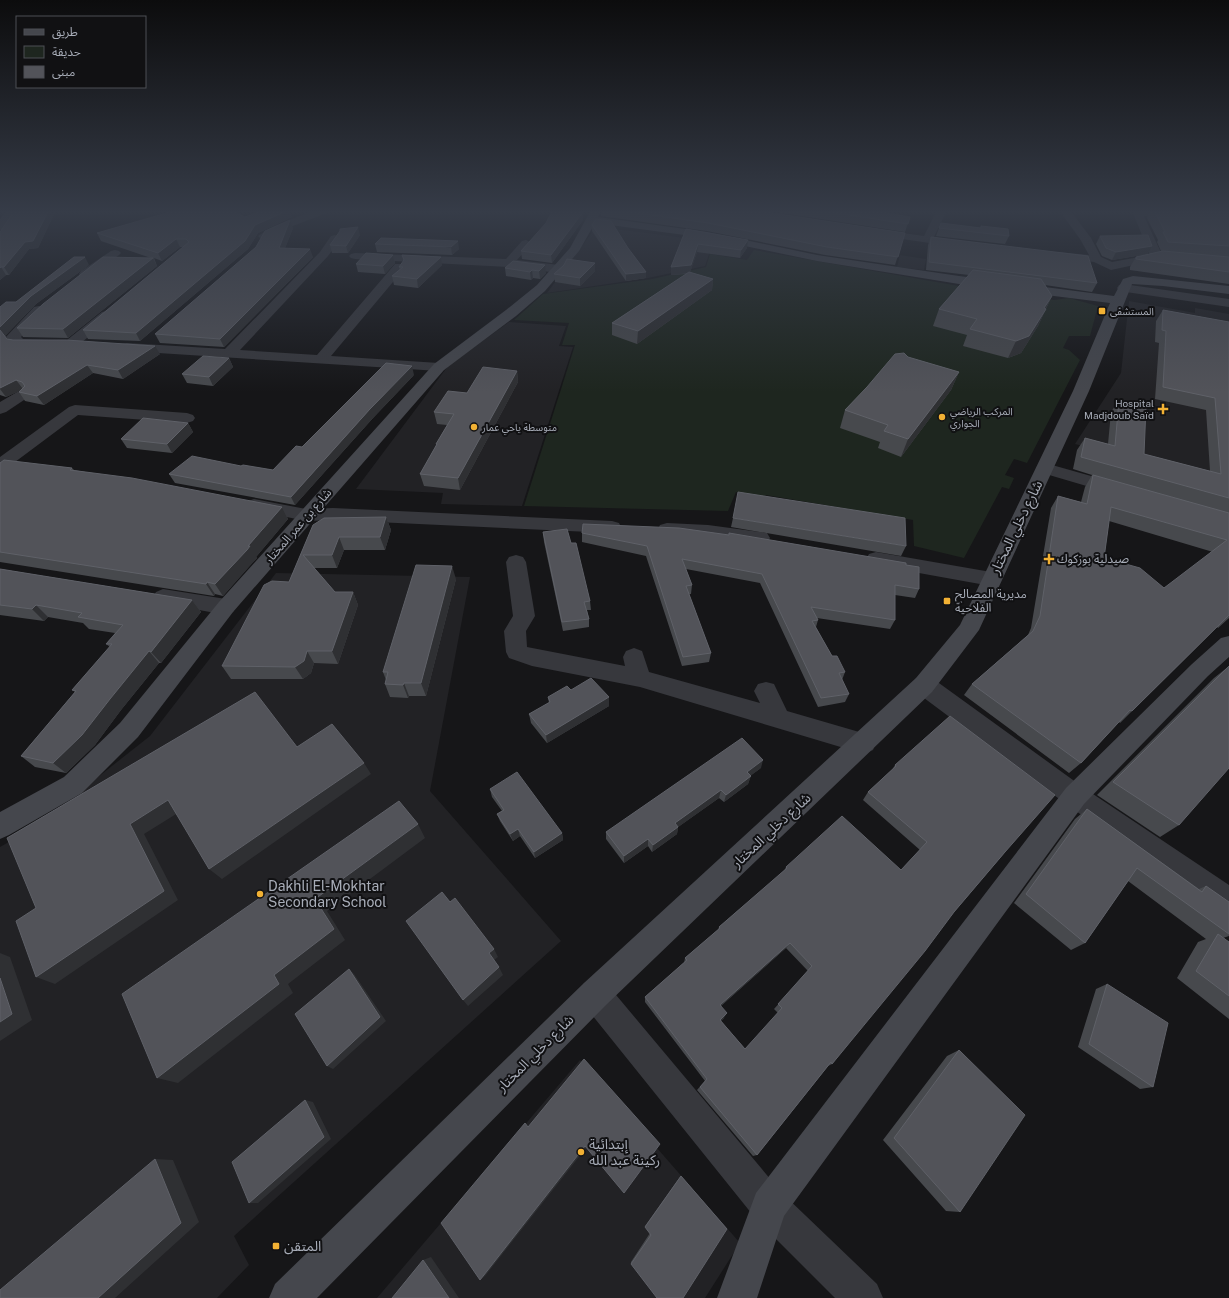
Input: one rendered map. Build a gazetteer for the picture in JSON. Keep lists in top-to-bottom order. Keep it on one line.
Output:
{"streets":{"street":["شارع بن عمر المختار","شارع دخلي المختار"]},"places":{"transit":["المستشفى","مديرية المصالح الفلاحية","المتقن"],"health":["Hospital Madjdoub Saïd","صيدلية بوزكوك"],"other":["المركب الرياضي الجواري","متوسطة ياحي عمار","Dakhli El-Mokhtar Secondary School","إبتدائية ركينة عبد الله"]},"legend":["طريق","حديقة","مبنى"]}
